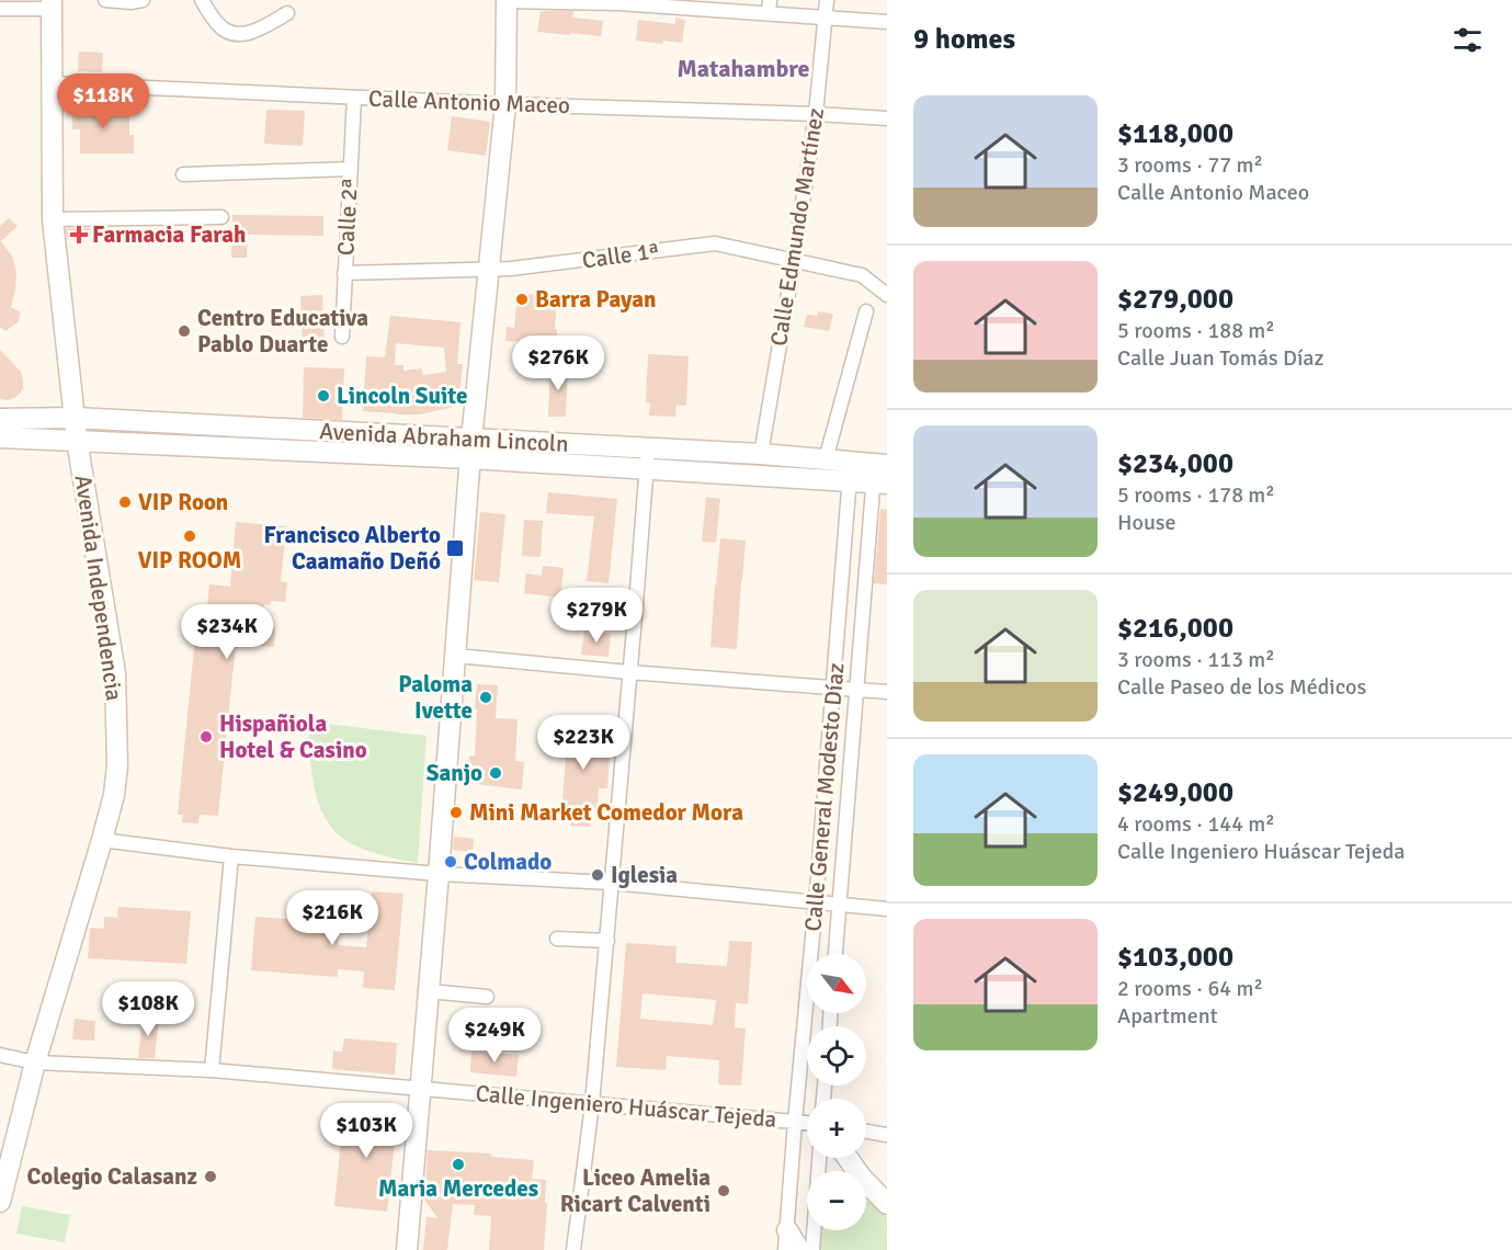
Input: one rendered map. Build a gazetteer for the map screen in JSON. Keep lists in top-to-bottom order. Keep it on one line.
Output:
{"streets":{"main road":["Avenida Abraham Lincoln","Avenida Independencia"],"street":["Calle Antonio Maceo","Calle 2ª","Calle Edmundo Martínez","Calle 1ª","Calle General Modesto Díaz","Calle Ingeniero Huáscar Tejeda"]},"crossings":[["Calle Antonio Maceo","Calle 2ª"],["Calle Antonio Maceo","Calle Edmundo Martínez"],["Calle Antonio Maceo","Avenida Independencia"],["Calle 2ª","Calle 1ª"],["Calle Edmundo Martínez","Calle 1ª"],["Calle Edmundo Martínez","Avenida Abraham Lincoln"],["Avenida Abraham Lincoln","Avenida Independencia"],["Avenida Abraham Lincoln","Calle General Modesto Díaz"],["Avenida Independencia","Calle Ingeniero Huáscar Tejeda"],["Calle General Modesto Díaz","Calle Ingeniero Huáscar Tejeda"]],"districts":["Matahambre"],"places":{"health":["Farmacia Farah"],"other":["Barra Payan","Centro Educativa Pablo Duarte","Lincoln Suite","VIP Roon","VIP ROOM","Paloma Ivette","Hispañiola Hotel & Casino","Sanjo","Mini Market Comedor Mora","Colmado","Iglesia","Maria Mercedes","Colegio Calasanz","Liceo Amelia Ricart Calventi"],"transit":["Francisco Alberto Caamaño Deñó"]},"north":"bottom right","page":{"heading":"9 homes","price":["$118K","$276K","$279K","$234K","$223K","$216K","$108K","$249K","$103K"],"list":[{"name":"$118,000","note":"3 rooms · 77 m² · Calle Antonio Maceo"},{"name":"$279,000","note":"5 rooms · 188 m² · Calle Juan Tomás Díaz"},{"name":"$234,000","note":"5 rooms · 178 m² · House"},{"name":"$216,000","note":"3 rooms · 113 m² · Calle Paseo de los Médicos"},{"name":"$249,000","note":"4 rooms · 144 m² · Calle Ingeniero Huáscar Tejeda"},{"name":"$103,000","note":"2 rooms · 64 m² · Apartment"}],"map_buttons":["+","−"]}}
